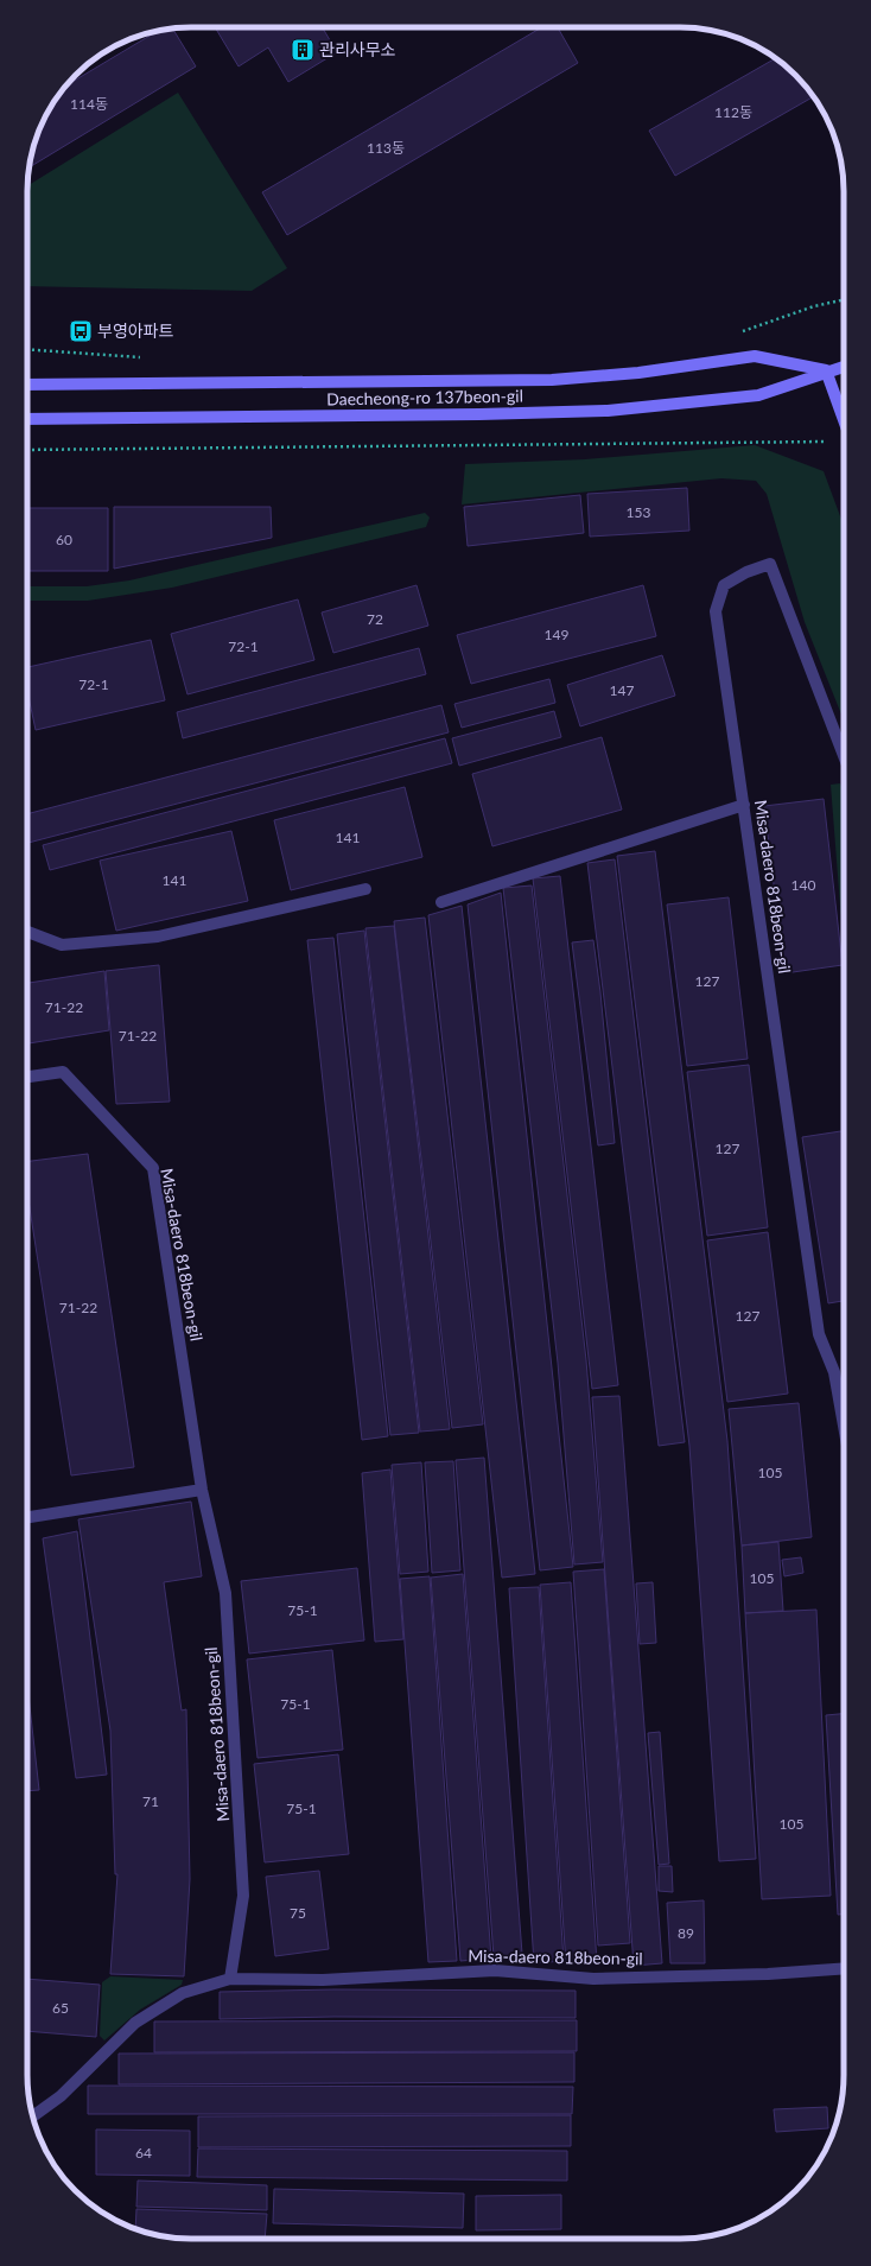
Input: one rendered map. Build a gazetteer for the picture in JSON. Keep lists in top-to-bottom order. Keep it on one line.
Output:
{"streets":{"main road":["Daecheong-ro 137beon-gil"],"lane":["Misa-daero 818beon-gil"]},"places":{"building":["관리사무소"],"bus stop":["부영아파트"]},"house_numbers":["114동","112동","113동","153","60","72","149","72-1","72-1","147","141","141","140","127","71-22","71-22","127","71-22","127","105","105","75-1","75-1","71","75-1","105","75","89","65","64"]}
